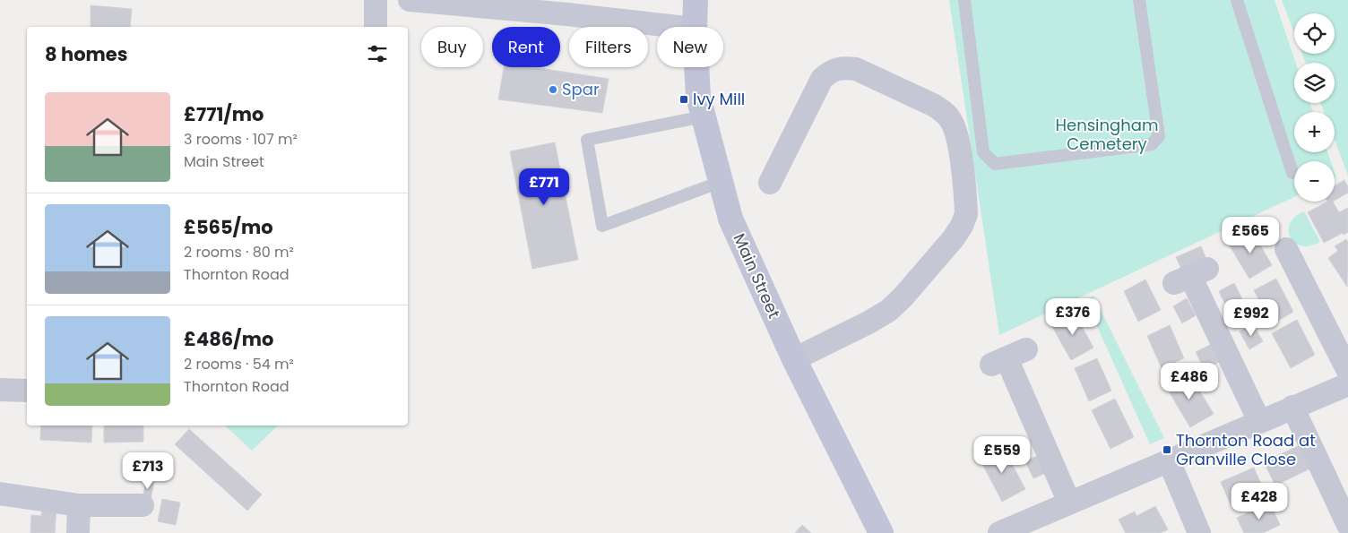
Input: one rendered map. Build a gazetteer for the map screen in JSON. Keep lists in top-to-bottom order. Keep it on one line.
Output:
{"streets":{"main road":["Main Street"]},"parks":["Hensingham Cemetery"],"places":{"other":["Spar"],"transit":["Ivy Mill","Thornton Road at Granville Close"]},"page":{"map_buttons":["+","−"],"chip":["Buy","Rent","Filters","New"],"heading":"8 homes","list":[{"name":"£771/mo","note":"3 rooms · 107 m² · Main Street"},{"name":"£565/mo","note":"2 rooms · 80 m² · Thornton Road"},{"name":"£486/mo","note":"2 rooms · 54 m² · Thornton Road"}],"price":["£771","£565","£376","£992","£486","£559","£713","£428"]}}
